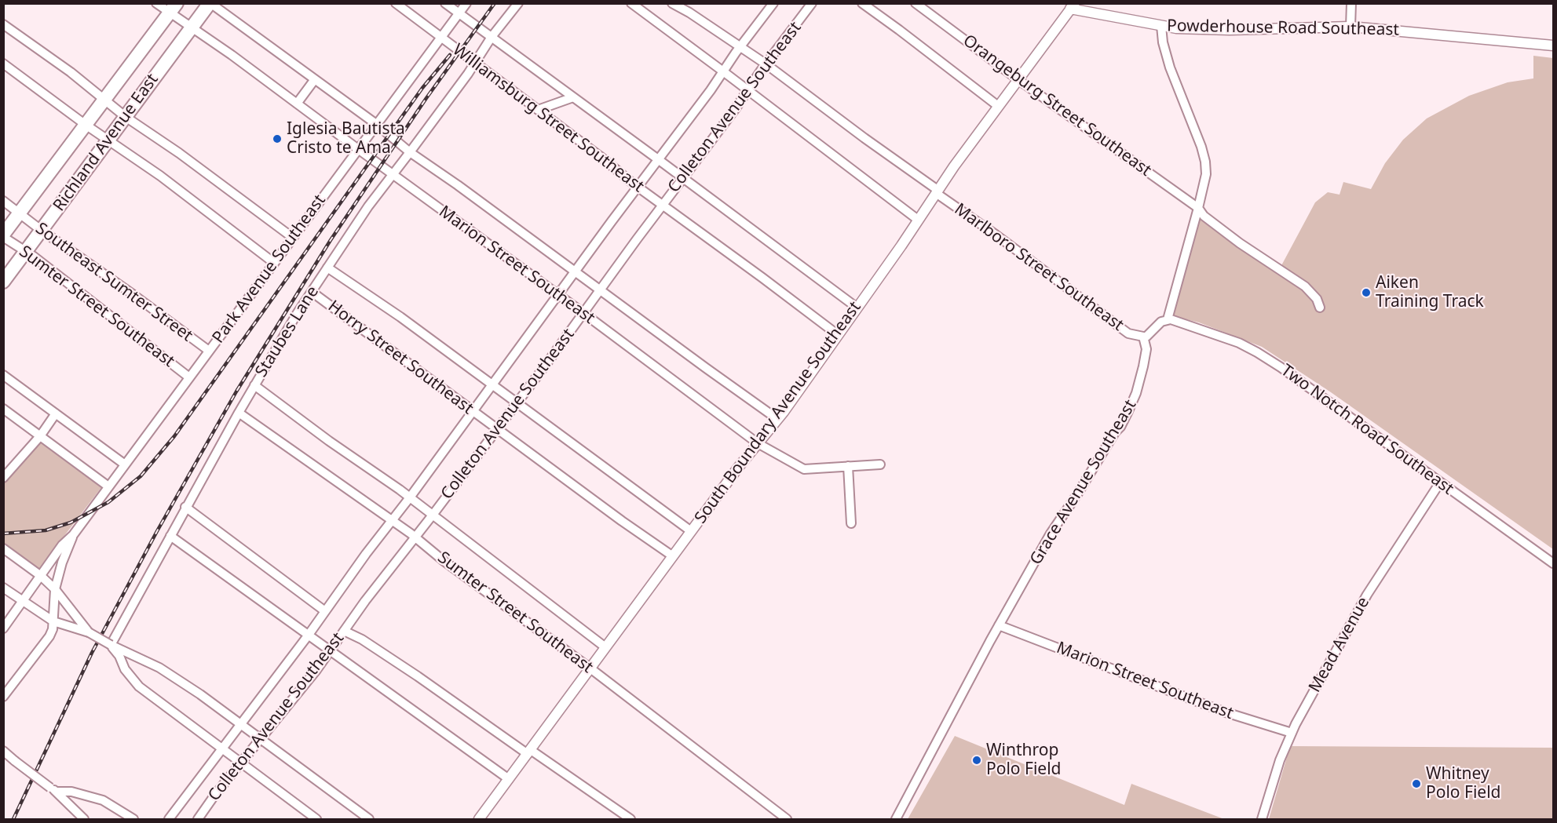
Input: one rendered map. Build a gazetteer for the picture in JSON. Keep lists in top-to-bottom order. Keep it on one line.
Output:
{"streets":{"main road":["Richland Avenue East"],"street":["Powderhouse Road Southeast","Orangeburg Street Southeast","Colleton Avenue Southeast","Williamsburg Street Southeast","Marion Street Southeast","Marlboro Street Southeast","Park Avenue Southeast","Southeast Sumter Street","Sumter Street Southeast","Staubes Lane","Horry Street Southeast","South Boundary Avenue Southeast","Two Notch Road Southeast","Grace Avenue Southeast","Mead Avenue"]},"crossings":[["Powderhouse Road Southeast","South Boundary Avenue Southeast"],["Orangeburg Street Southeast","South Boundary Avenue Southeast"],["Colleton Avenue Southeast","Williamsburg Street Southeast"],["Colleton Avenue Southeast","Marion Street Southeast"],["Colleton Avenue Southeast","Marlboro Street Southeast"],["Colleton Avenue Southeast","Sumter Street Southeast"],["Colleton Avenue Southeast","Horry Street Southeast"],["Williamsburg Street Southeast","Park Avenue Southeast"],["Williamsburg Street Southeast","Staubes Lane"],["Williamsburg Street Southeast","South Boundary Avenue Southeast"],["Richland Avenue East","Marion Street Southeast"],["Richland Avenue East","Southeast Sumter Street"],["Richland Avenue East","Sumter Street Southeast"],["Marion Street Southeast","Park Avenue Southeast"],["Marion Street Southeast","Staubes Lane"],["Marion Street Southeast","South Boundary Avenue Southeast"],["Marion Street Southeast","Grace Avenue Southeast"],["Marion Street Southeast","Mead Avenue"],["Marlboro Street Southeast","South Boundary Avenue Southeast"],["Marlboro Street Southeast","Grace Avenue Southeast"],["Park Avenue Southeast","Southeast Sumter Street"],["Park Avenue Southeast","Sumter Street Southeast"],["Sumter Street Southeast","Staubes Lane"],["Sumter Street Southeast","South Boundary Avenue Southeast"],["Staubes Lane","Horry Street Southeast"],["Horry Street Southeast","South Boundary Avenue Southeast"],["Two Notch Road Southeast","Mead Avenue"]],"places":["Iglesia Bautista Cristo te Ama","Aiken Training Track","Winthrop Polo Field","Whitney Polo Field"]}
